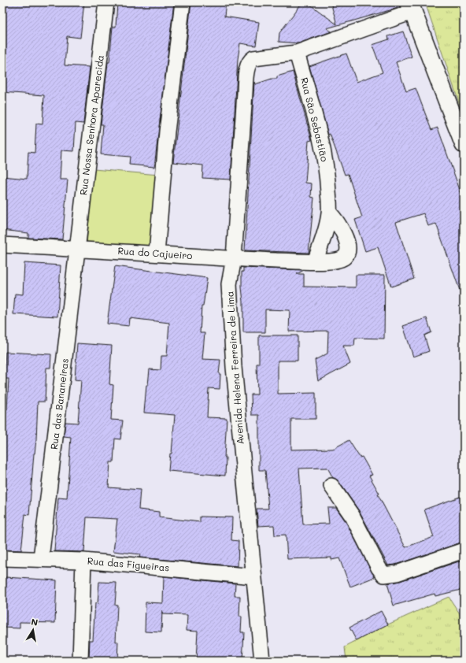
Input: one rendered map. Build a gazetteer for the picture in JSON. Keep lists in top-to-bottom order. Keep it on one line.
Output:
{"streets":{"street":["Rua São Sebastião","Rua Nossa Senhora Aparecida","Rua do Cajueiro","Avenida Helena Ferreira de Lima","Rua das Bananeiras","Rua das Figueiras"]},"crossings":[["Rua São Sebastião","Rua do Cajueiro"],["Rua São Sebastião","Avenida Helena Ferreira de Lima"],["Rua Nossa Senhora Aparecida","Rua do Cajueiro"],["Rua Nossa Senhora Aparecida","Rua das Bananeiras"],["Rua do Cajueiro","Avenida Helena Ferreira de Lima"],["Rua do Cajueiro","Rua das Bananeiras"],["Avenida Helena Ferreira de Lima","Rua das Figueiras"],["Rua das Bananeiras","Rua das Figueiras"]],"north":"top"}
